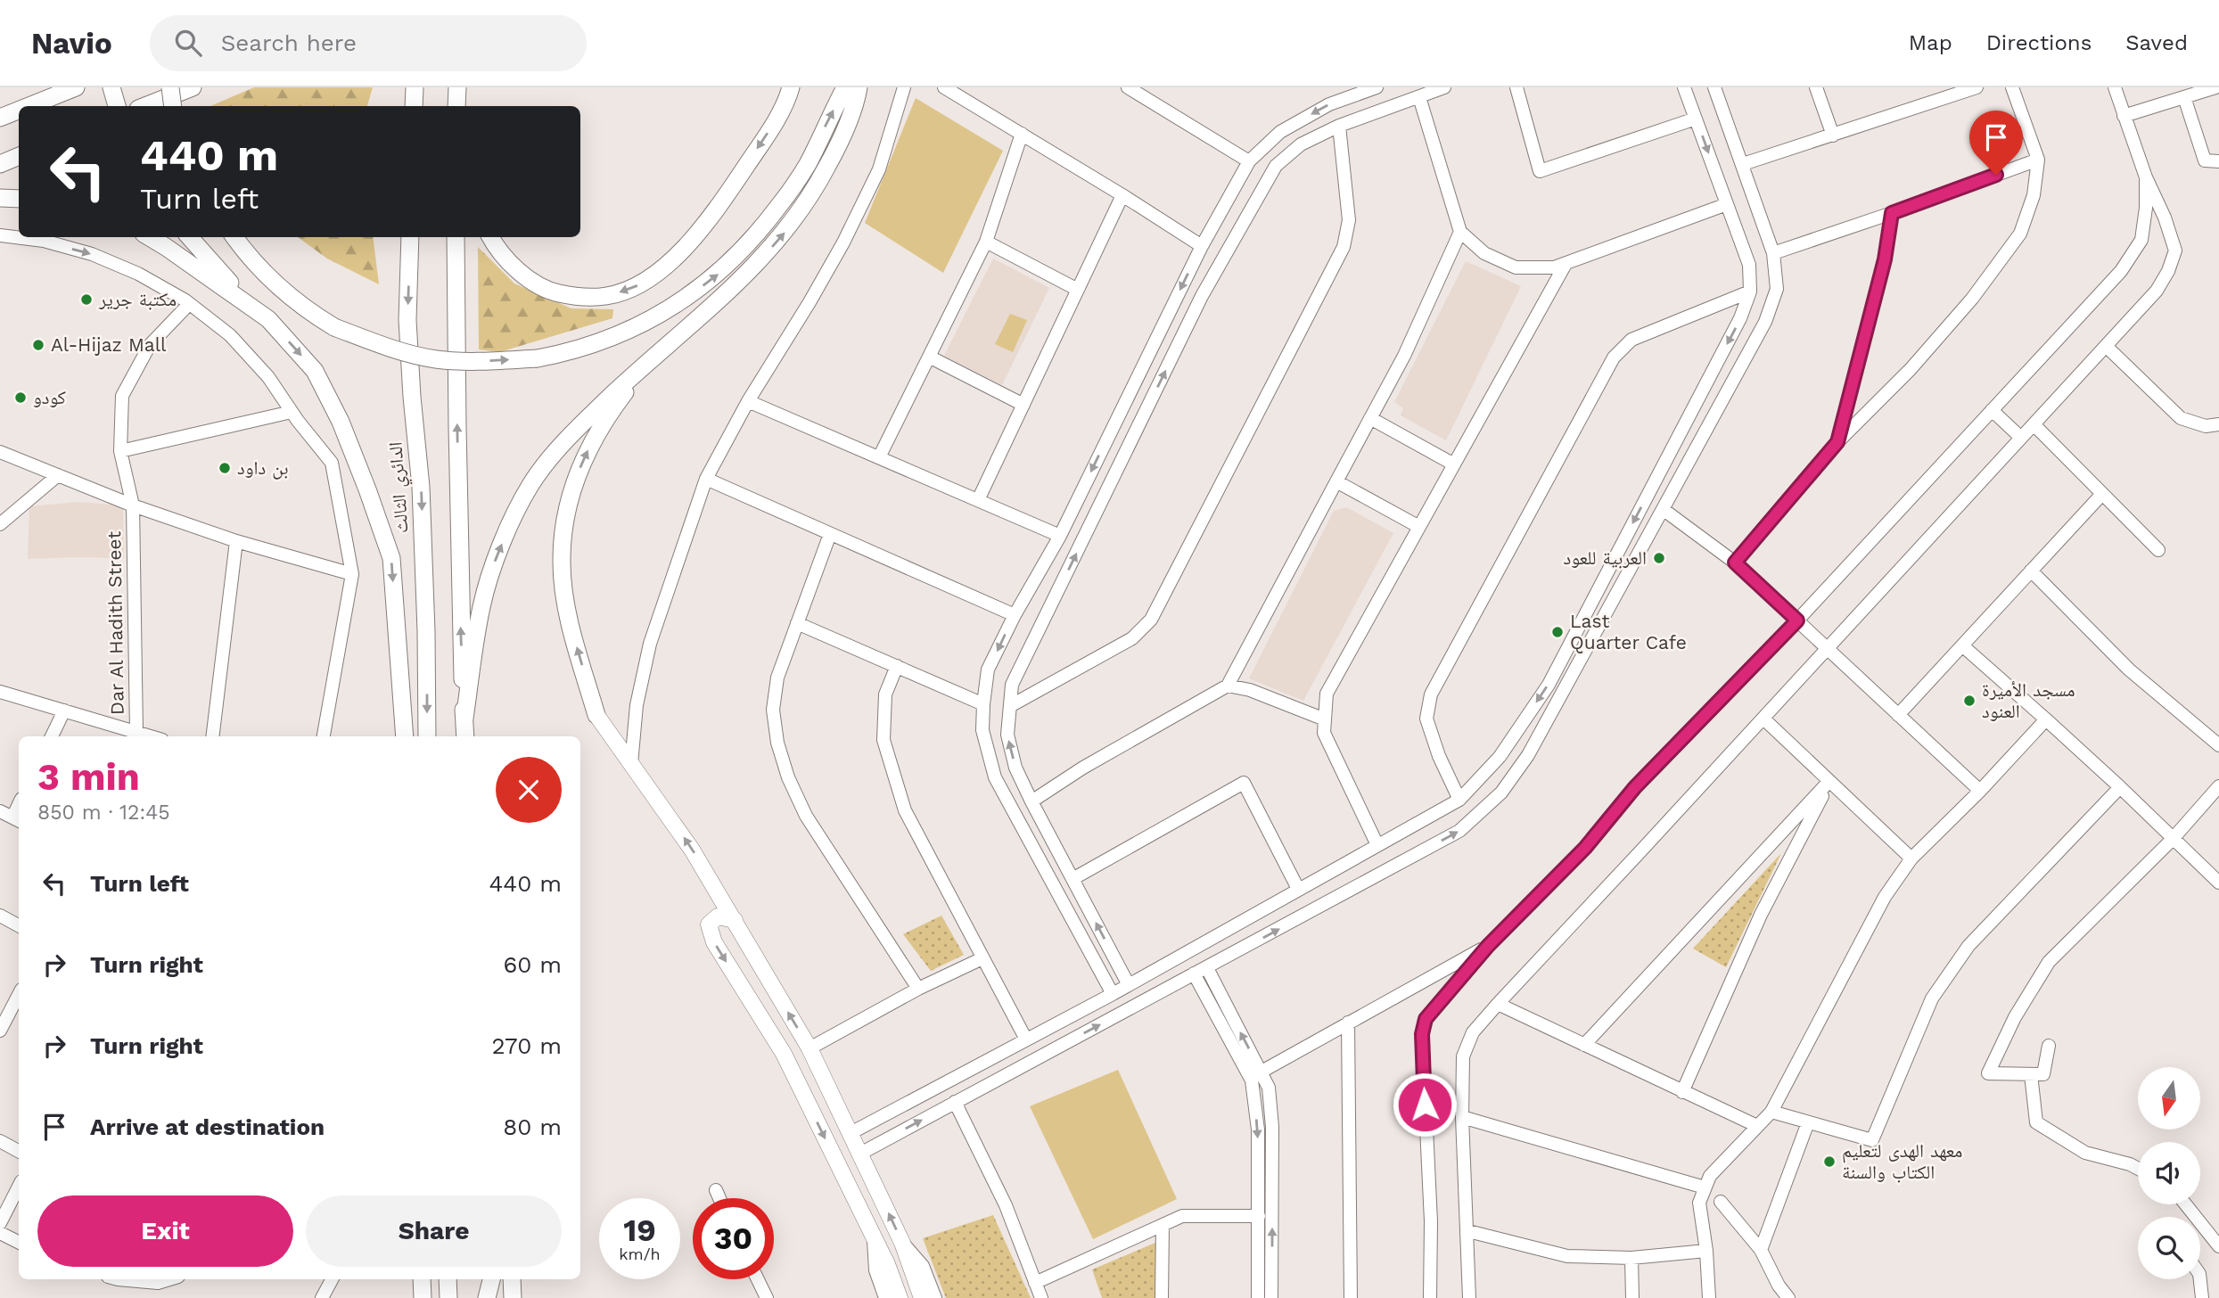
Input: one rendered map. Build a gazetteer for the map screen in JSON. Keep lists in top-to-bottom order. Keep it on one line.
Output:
{"streets":{"highway":["الدائري الثالث"],"street":["Dar Al Hadith Street"]},"places":["مكتبة جرير","Al-Hijaz Mall","كودو","بن داود","العربية للعود","Last Quarter Cafe","مسجد الأميرة العنود","معهد الهدى لتعليم الكتاب والسنة"],"north":"bottom","page":{"header":"Navio","search":"Search here","nav":["Map","Directions","Saved"],"turn":["440 m","Turn left"],"heading":["3 min","850 m · 12:45"],"list":[{"name":"Turn left","value":"440 m"},{"name":"Turn right","value":"60 m"},{"name":"Turn right","value":"270 m"},{"name":"Arrive at destination","value":"80 m"}],"buttons":["Exit","Share"],"speed":"19 km/h","limit":"30"}}
